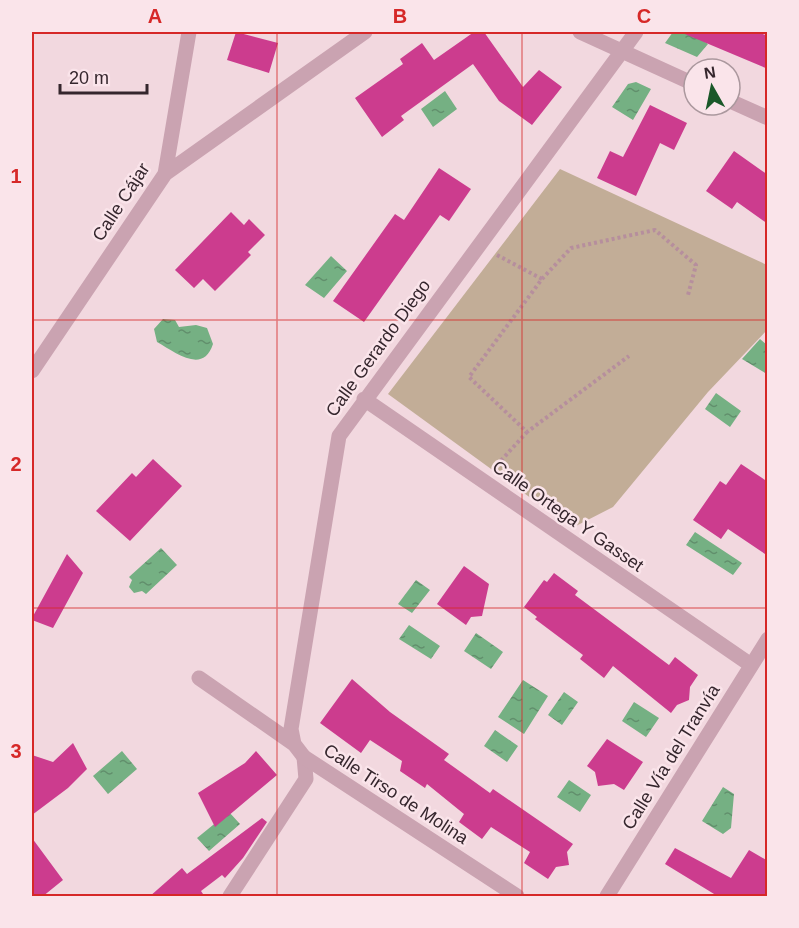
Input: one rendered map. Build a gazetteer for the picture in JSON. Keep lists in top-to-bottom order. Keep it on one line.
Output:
{"streets":{"street":["Calle Cájar","Calle Gerardo Diego","Calle Ortega Y Gasset","Calle Vía del Tranvía","Calle Tirso de Molina"]},"crossings":[["Calle Gerardo Diego","Calle Ortega Y Gasset"],["Calle Gerardo Diego","Calle Tirso de Molina"],["Calle Ortega Y Gasset","Calle Vía del Tranvía"]],"scale_bar":"20 m","north":"top","grid":{"columns":["A","B","C"],"rows":["1","2","3"]}}
